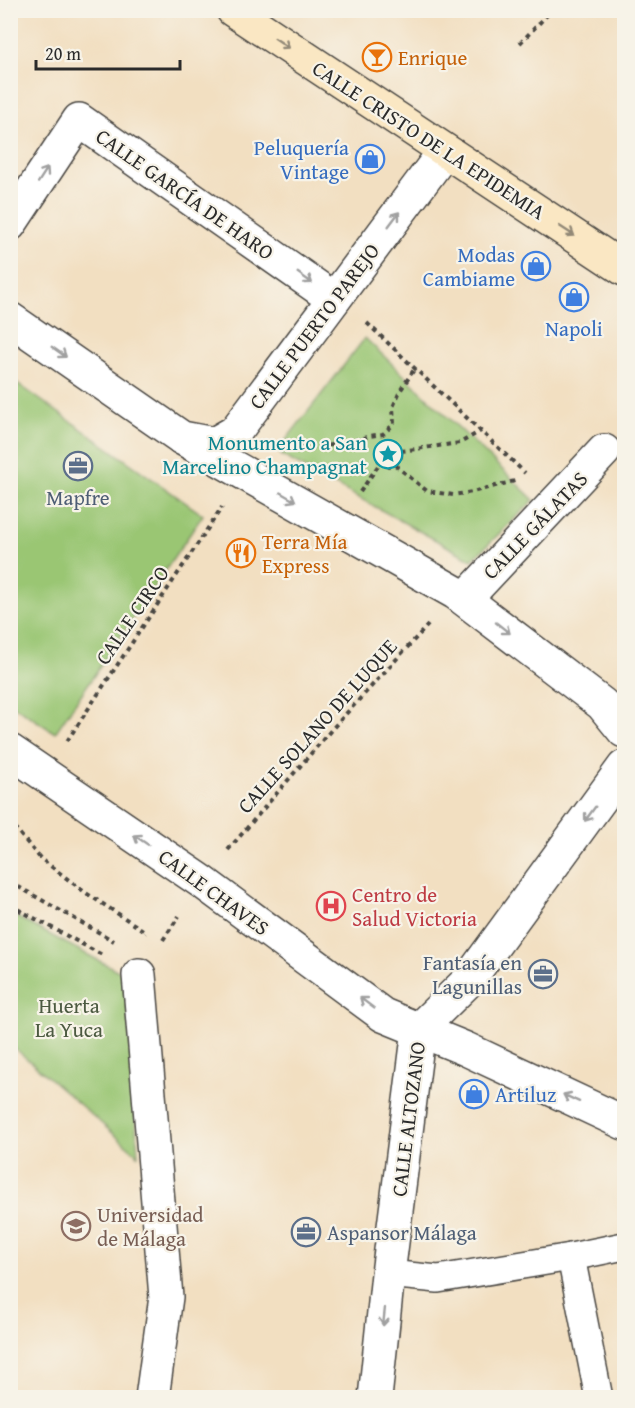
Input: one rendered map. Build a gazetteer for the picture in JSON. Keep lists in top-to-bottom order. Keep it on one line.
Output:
{"streets":{"main road":["CALLE CRISTO DE LA EPIDEMIA"],"street":["CALLE GARCÍA DE HARO","CALLE PUERTO PAREJO","CALLE GÁLATAS","CALLE CHAVES","CALLE ALTOZANO"],"path":["CALLE CIRCO","CALLE SOLANO DE LUQUE"]},"crossings":[["CALLE CRISTO DE LA EPIDEMIA","CALLE PUERTO PAREJO"],["CALLE GARCÍA DE HARO","CALLE PUERTO PAREJO"],["CALLE GÁLATAS","CALLE SOLANO DE LUQUE"],["CALLE CIRCO","CALLE CHAVES"],["CALLE SOLANO DE LUQUE","CALLE CHAVES"],["CALLE CHAVES","CALLE ALTOZANO"]],"one_way":["CALLE CRISTO DE LA EPIDEMIA","CALLE CHAVES","CALLE ALTOZANO"],"parks":["Huerta La Yuca"],"places":{"bar":["Enrique"],"shop":["Peluquería Vintage","Modas Cambiame","Napoli","Artiluz"],"place":["Monumento a San Marcelino Champagnat"],"office":["Mapfre","Fantasía en Lagunillas","Aspansor Málaga"],"restaurant":["Terra Mía Express"],"hospital":["Centro de Salud Victoria"],"school or university":["Universidad de Málaga"]},"scale_bar":"20 m"}
